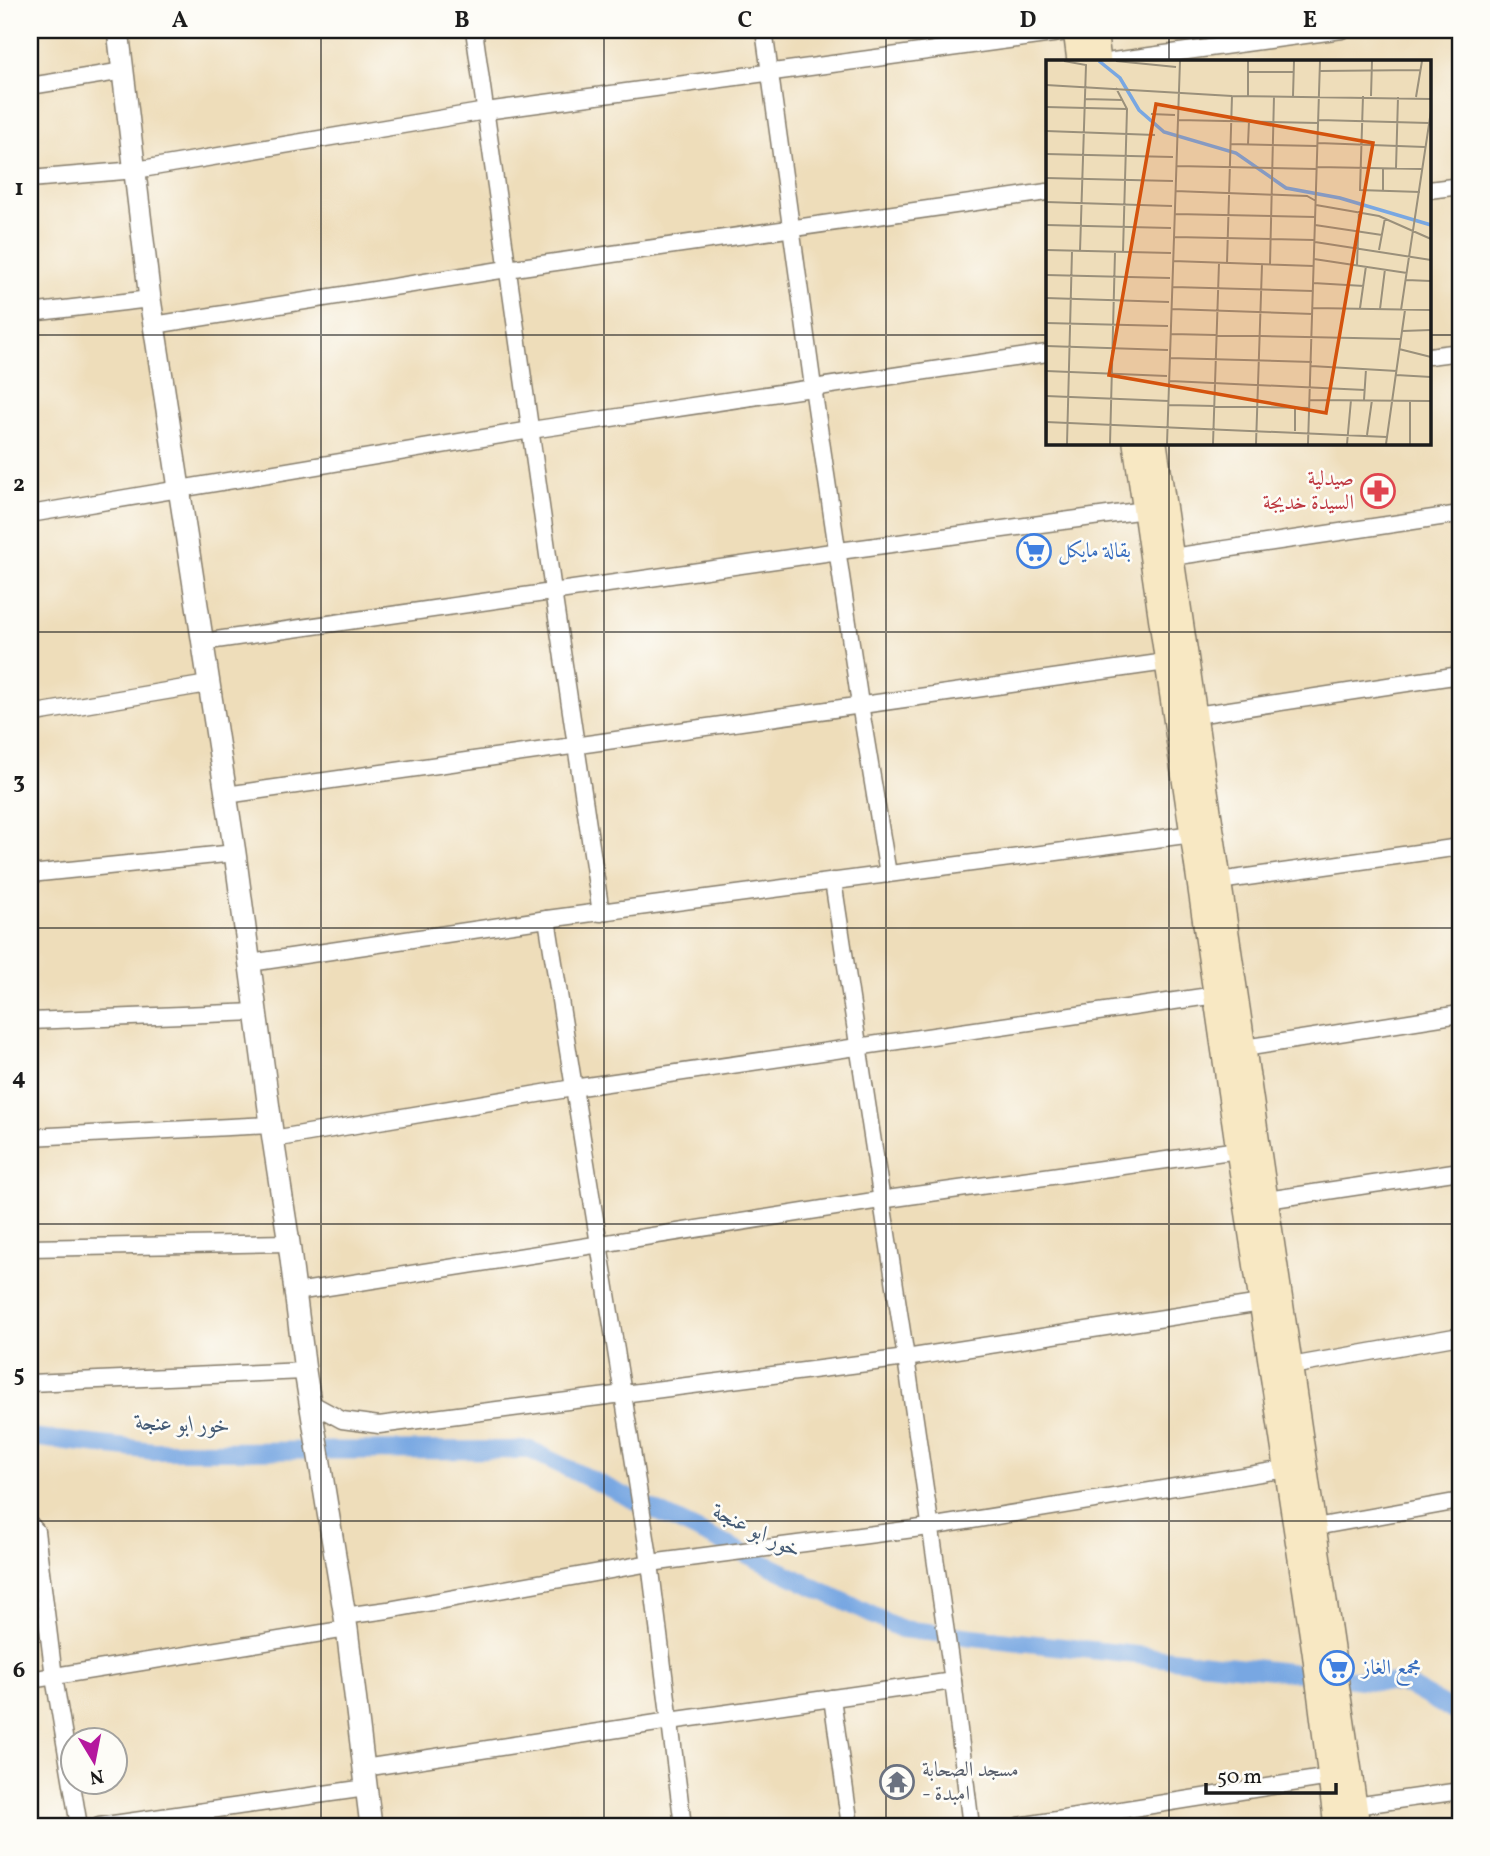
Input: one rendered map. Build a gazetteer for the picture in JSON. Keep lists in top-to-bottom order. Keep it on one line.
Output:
{"water":["خور ابو عنجة"],"places":{"pharmacy":["صيدلية السيدة خديجة"],"supermarket":["بقالة مايكل","مجمع الغاز"],"temple":["مسجد الصحابة - امبدة"]},"scale_bar":"50 m","north":"bottom","grid":{"columns":["A","B","C","D","E"],"rows":["1","2","3","4","5","6"]}}
